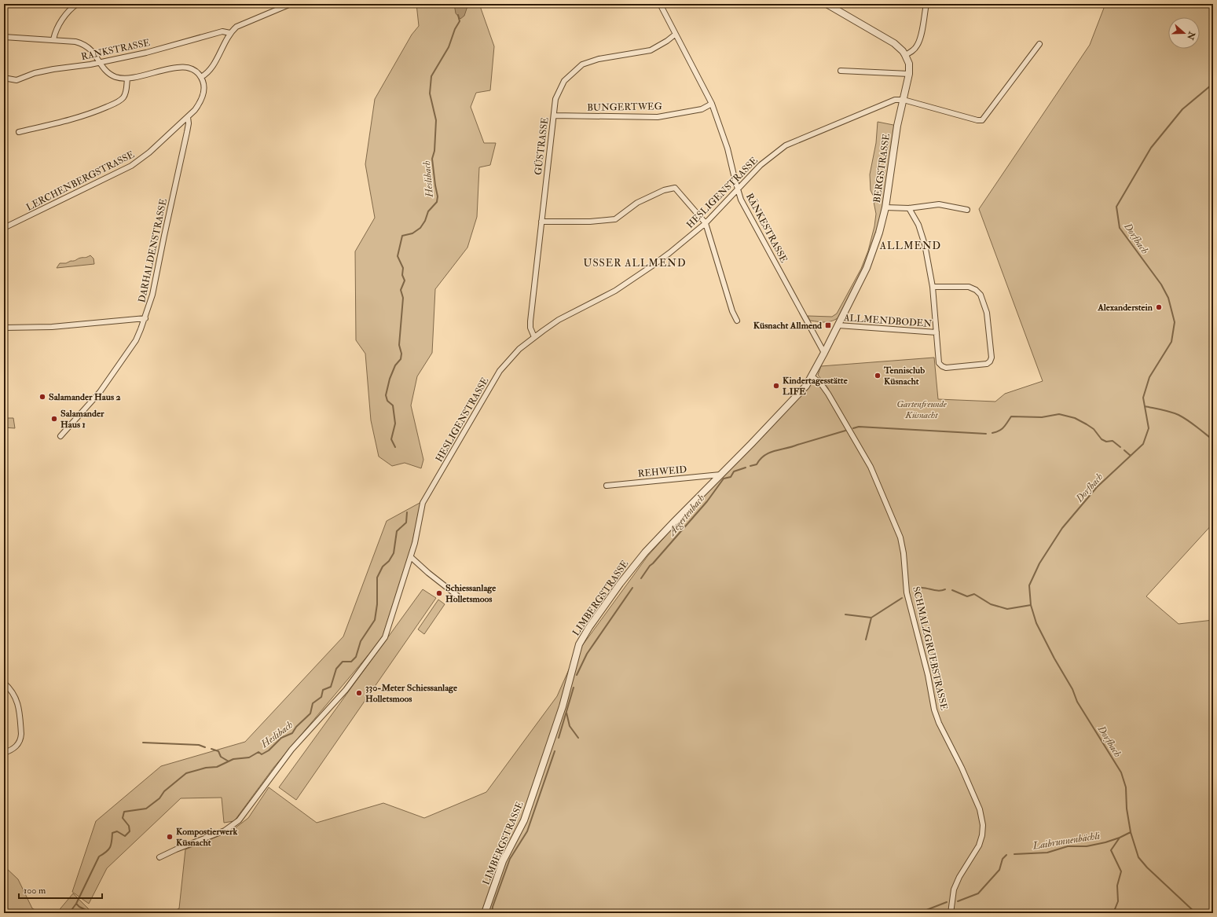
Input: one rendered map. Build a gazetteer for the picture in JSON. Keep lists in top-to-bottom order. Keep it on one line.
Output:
{"streets":{"street":["RANKSTRASSE","BUNGERTWEG","GÜSTRASSE","BERGSTRASSE","LERCHENBERGSTRASSE","HESLIGENSTRASSE","RÄNKESTRASSE","DARHALDENSTRASSE","ALLMENDBODEN","REHWEID","LIMBERGSTRASSE","SCHMALZGRUEBSTRASSE"]},"crossings":[["BUNGERTWEG","GÜSTRASSE"],["BUNGERTWEG","RÄNKESTRASSE"],["GÜSTRASSE","HESLIGENSTRASSE"],["GÜSTRASSE","RÄNKESTRASSE"],["BERGSTRASSE","HESLIGENSTRASSE"],["BERGSTRASSE","RÄNKESTRASSE"],["BERGSTRASSE","ALLMENDBODEN"],["BERGSTRASSE","LIMBERGSTRASSE"],["LERCHENBERGSTRASSE","DARHALDENSTRASSE"],["HESLIGENSTRASSE","RÄNKESTRASSE"],["REHWEID","LIMBERGSTRASSE"],["LIMBERGSTRASSE","SCHMALZGRUEBSTRASSE"]],"districts":["ALLMEND","USSER ALLMEND"],"water":["Heslibach","Dorfbach","Aegertenbach","Laibrunnenbächli"],"parks":["Gartenfreunde Küsnacht"],"places":{"other":["Alexanderstein","Tennisclub Küsnacht","Kindertagesstätte LIFE","Salamander Haus 2","Salamander Haus 1","Schiessanlage Holletsmoos","330-Meter Schiessanlage Holletsmoos","Kompostierwerk Küsnacht"],"transit":["Küsnacht Allmend"]},"scale_bar":"100 m","north":"right"}
